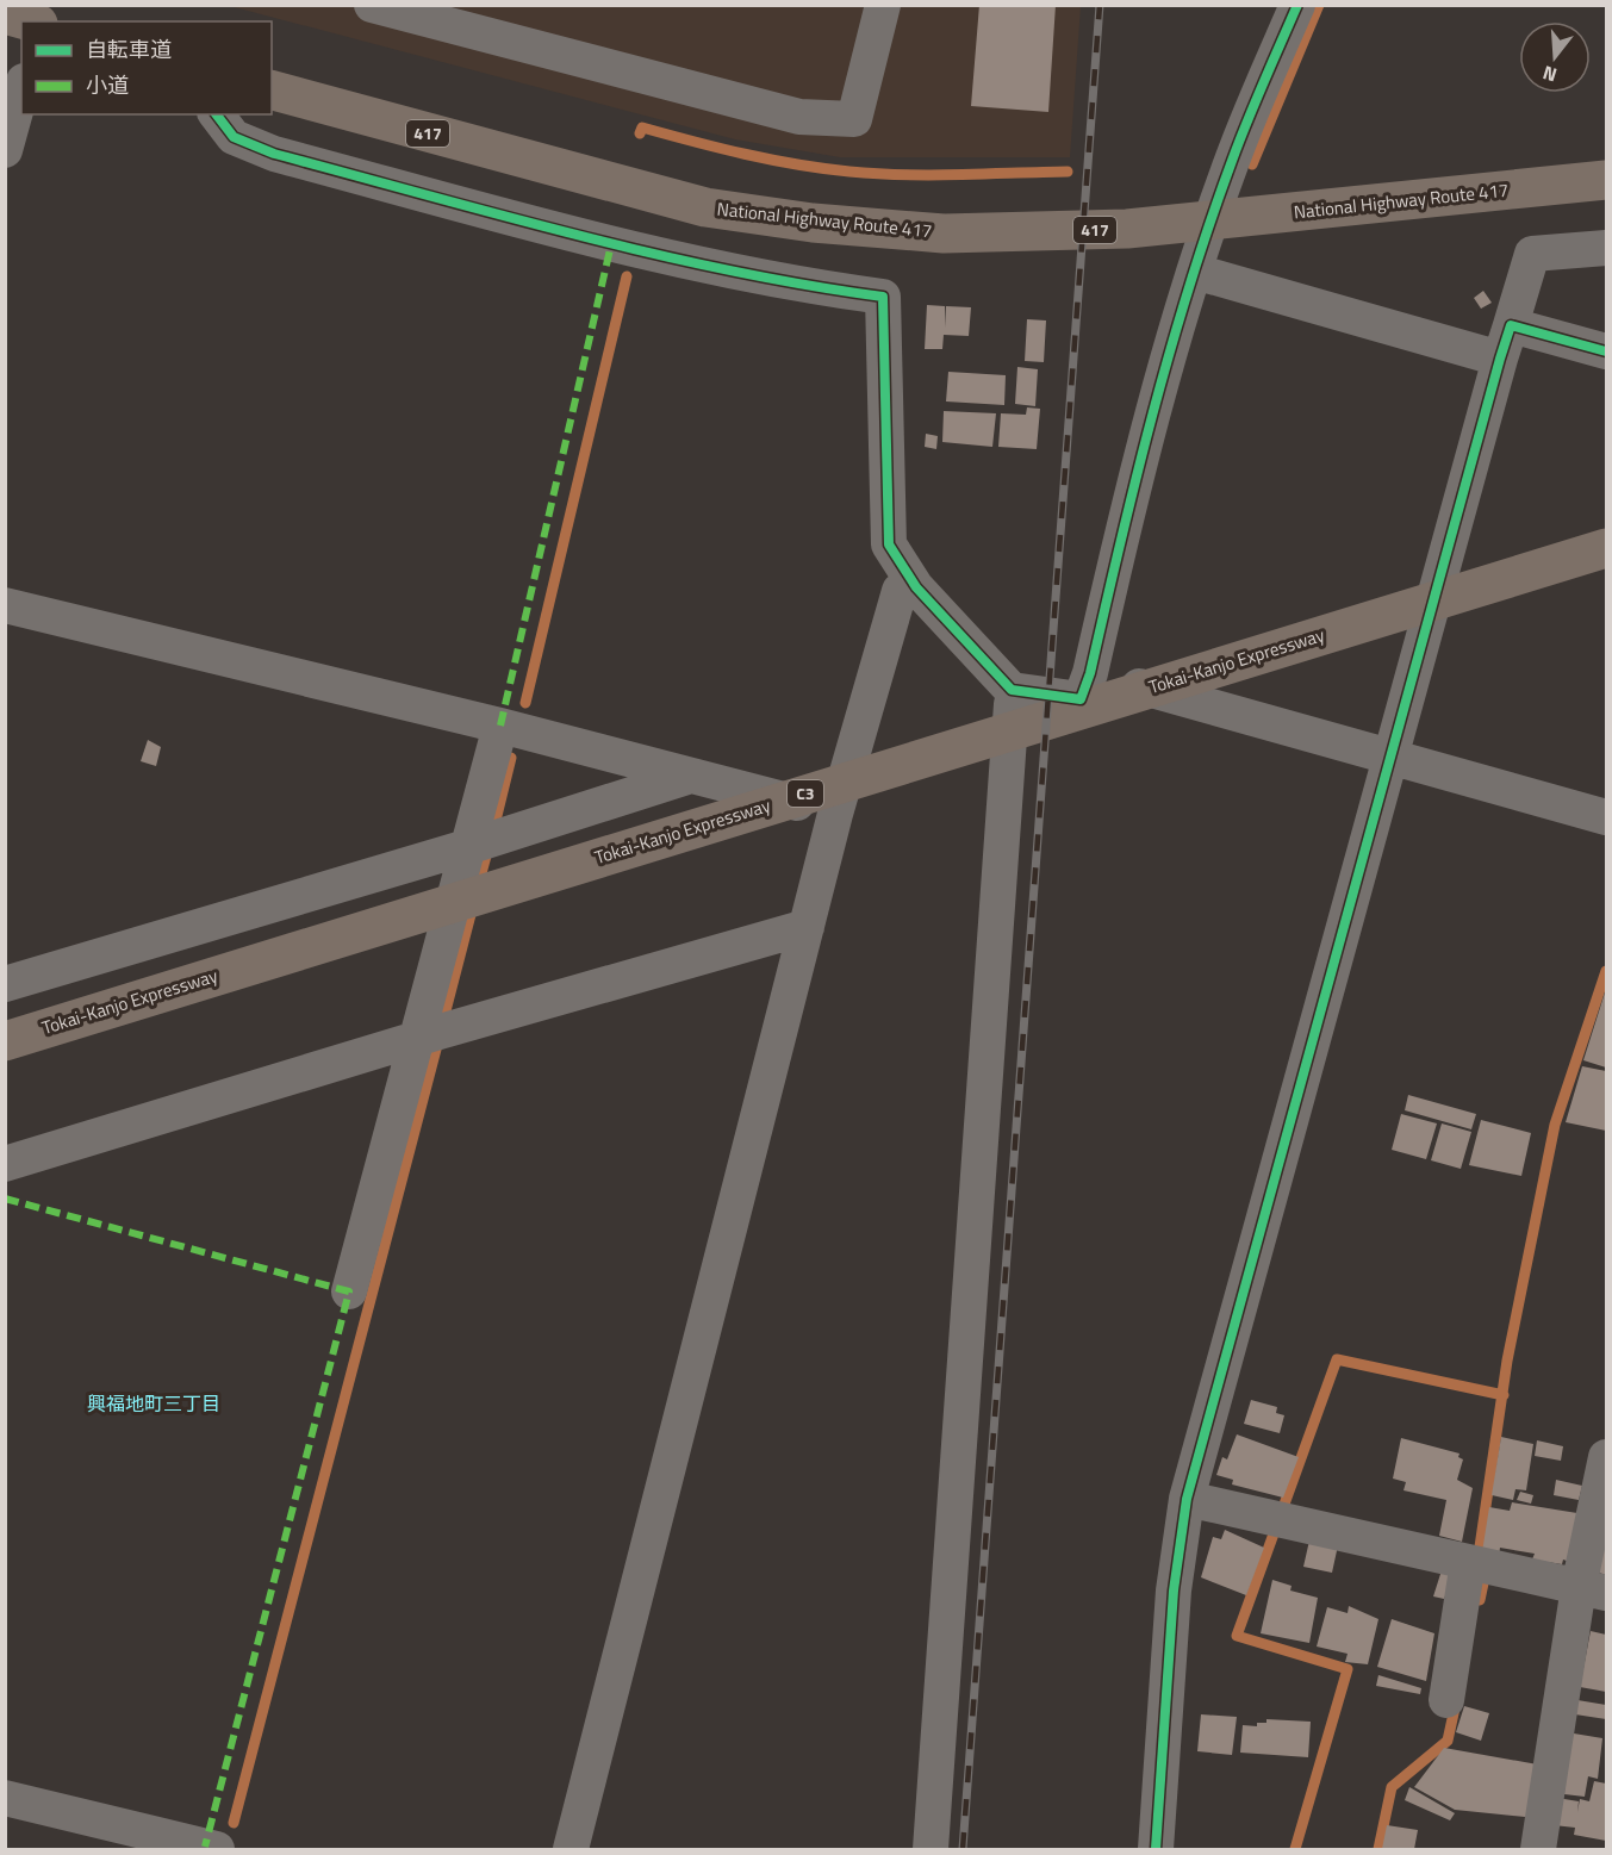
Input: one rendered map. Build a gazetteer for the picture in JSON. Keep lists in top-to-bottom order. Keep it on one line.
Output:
{"streets":{"highway":["417","National Highway Route 417","Tokai-Kanjo Expressway","C3"]},"districts":["興福地町三丁目"],"legend":["自転車道","小道"],"north":"bottom"}
